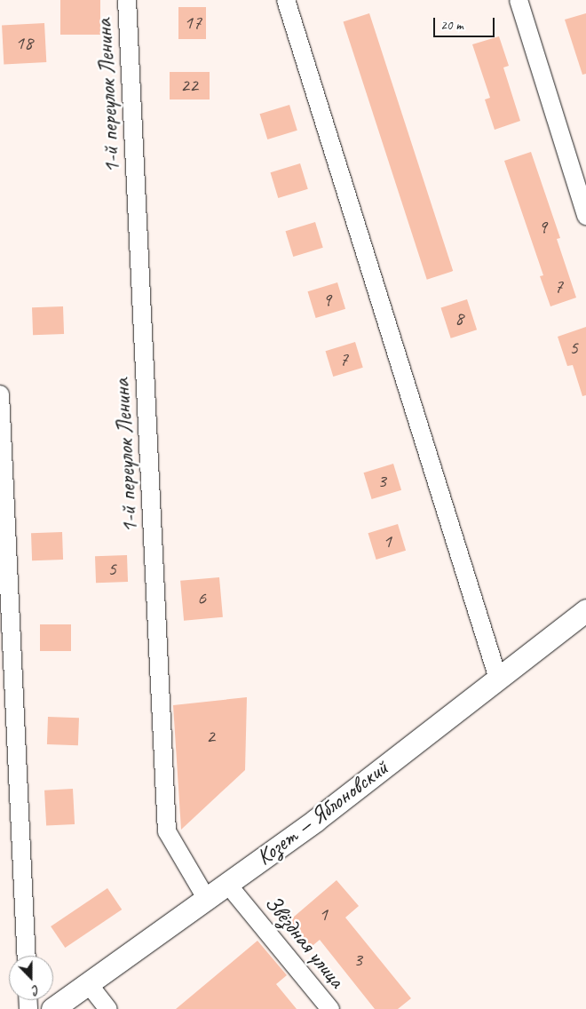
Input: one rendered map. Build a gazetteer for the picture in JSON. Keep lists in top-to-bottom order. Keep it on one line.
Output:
{"streets":{"street":["1-й переулок Ленина","Козет — Яблоновский","Звёздная улица"]},"crossings":[["1-й переулок Ленина","Козет — Яблоновский"],["Козет — Яблоновский","Звёздная улица"]],"house_numbers":["17","18","22","9","7","9","8","5","7","3","1","5","6","2","1","3"],"scale_bar":"20 m","north":"bottom"}
